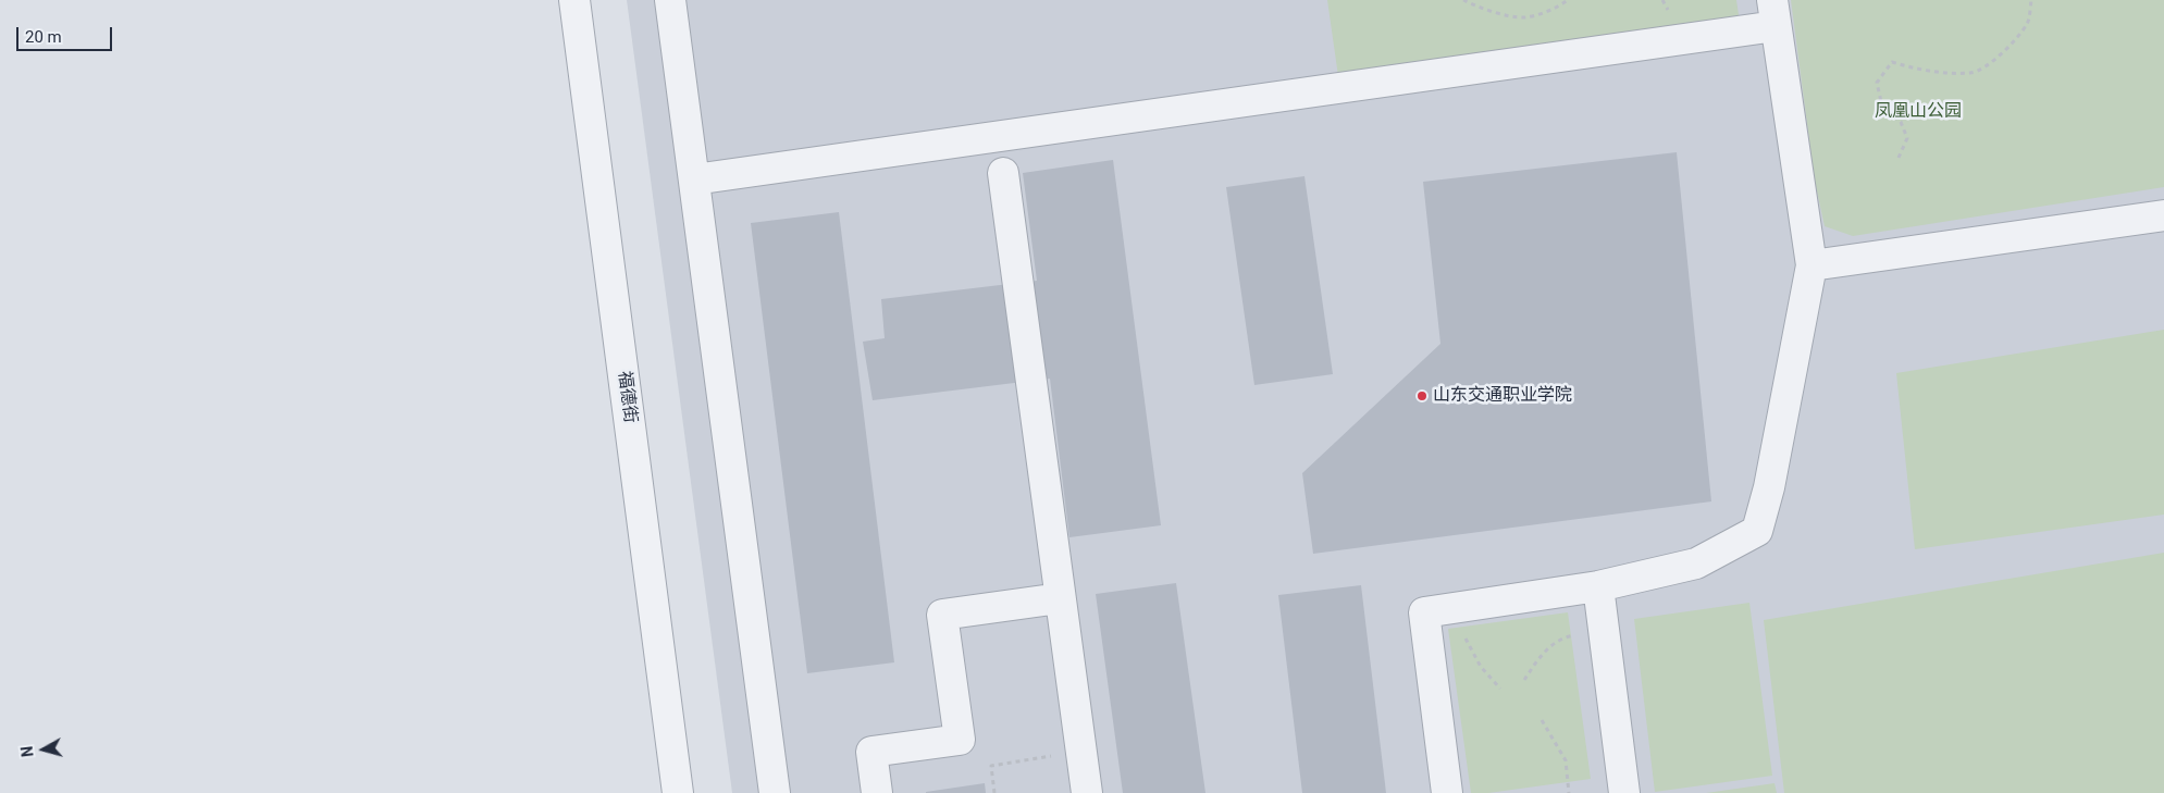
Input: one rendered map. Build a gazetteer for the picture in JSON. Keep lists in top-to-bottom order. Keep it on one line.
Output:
{"streets":{"street":["福德街"]},"parks":["凤凰山公园"],"places":["山东交通职业学院"],"scale_bar":"20 m","north":"left"}
